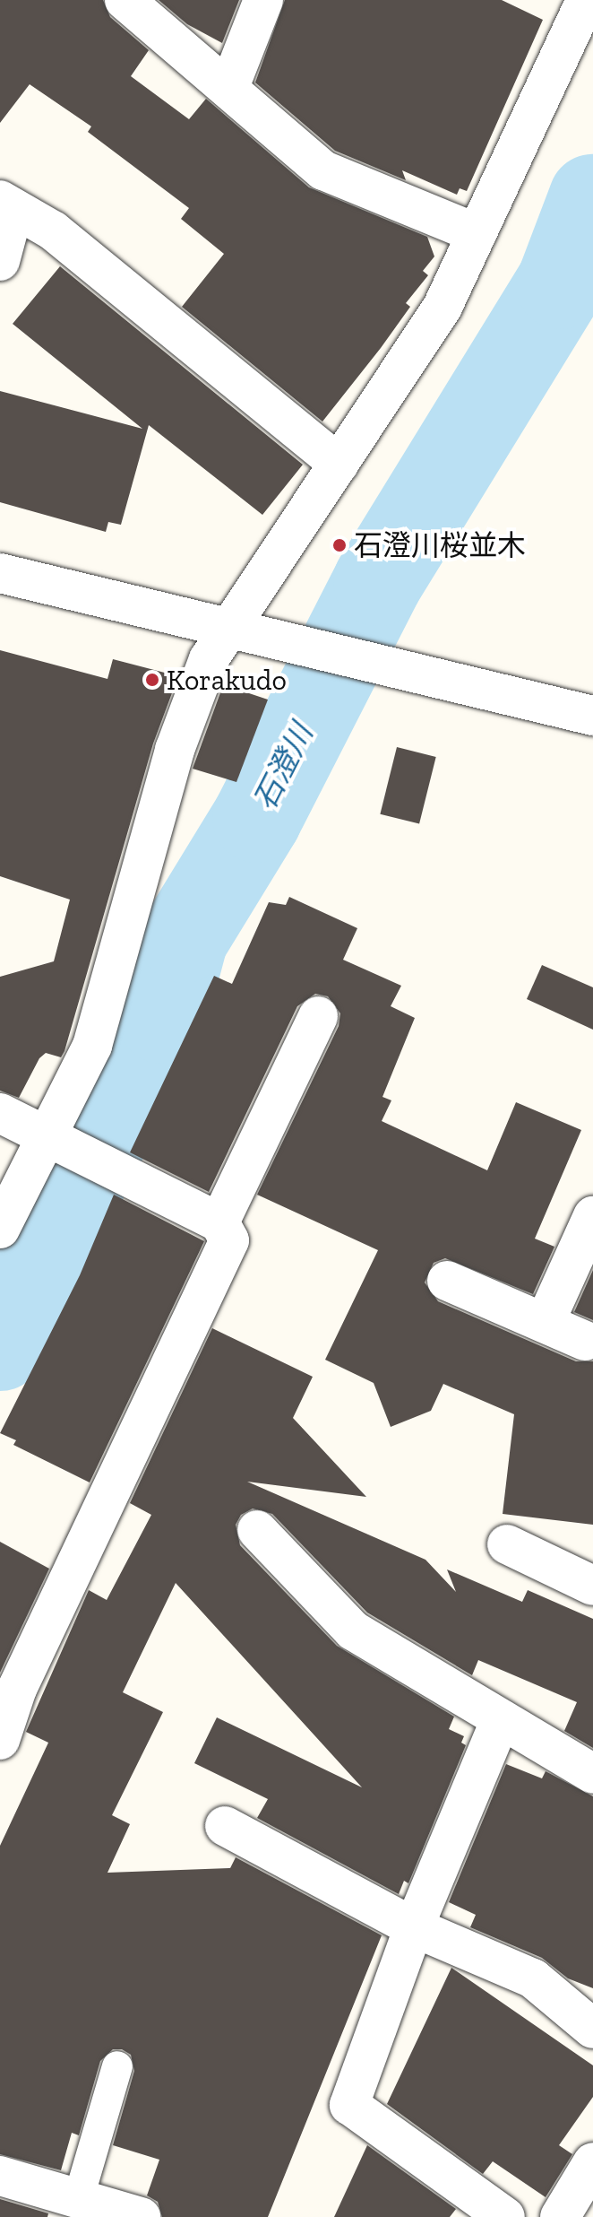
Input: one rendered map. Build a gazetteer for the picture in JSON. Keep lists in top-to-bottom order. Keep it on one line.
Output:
{"water":["石澄川"],"places":["石澄川桜並木","Korakudo"]}
